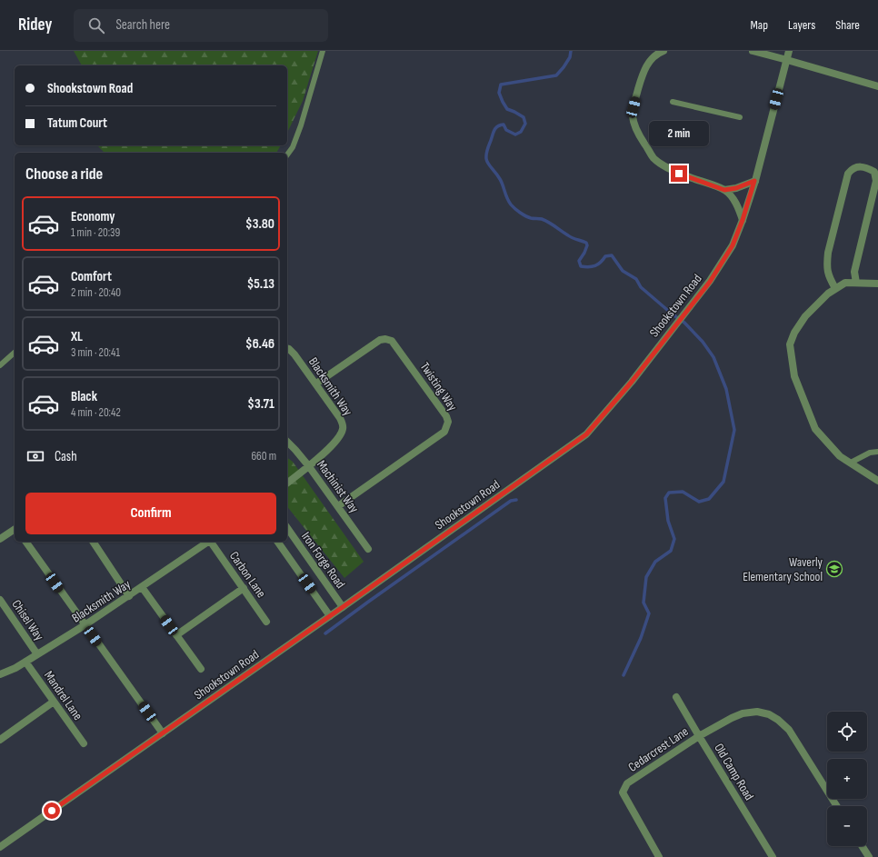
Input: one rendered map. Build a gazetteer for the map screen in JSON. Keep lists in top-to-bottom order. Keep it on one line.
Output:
{"streets":{"street":["Shookstown Road","Blacksmith Way","Twisting Way","Machinist Way","Iron Forge Road","Carbon Lane","Chisel Way","Mandrel Lane","Cedarcrest Lane","Old Camp Road"]},"crossings":[["Shookstown Road","Iron Forge Road"],["Blacksmith Way","Twisting Way"],["Blacksmith Way","Machinist Way"],["Blacksmith Way","Chisel Way"],["Blacksmith Way","Mandrel Lane"],["Twisting Way","Machinist Way"],["Cedarcrest Lane","Old Camp Road"]],"places":{"school or university":["Waverly Elementary School"]},"page":{"header":"Ridey","search":"Search here","nav":["Map","Layers","Share"],"banner":["Shookstown Road","Tatum Court"],"bubble":"2 min","heading":"Choose a ride","list":[{"name":"Economy","note":"1 min · 20:39","value":"$3.80"},{"name":"Comfort","note":"2 min · 20:40","value":"$5.13"},{"name":"XL","note":"3 min · 20:41","value":"$6.46"},{"name":"Black","note":"4 min · 20:42","value":"$3.71"}],"pay":["Cash","660 m"],"buttons":"Confirm","map_buttons":["+","−"]}}
